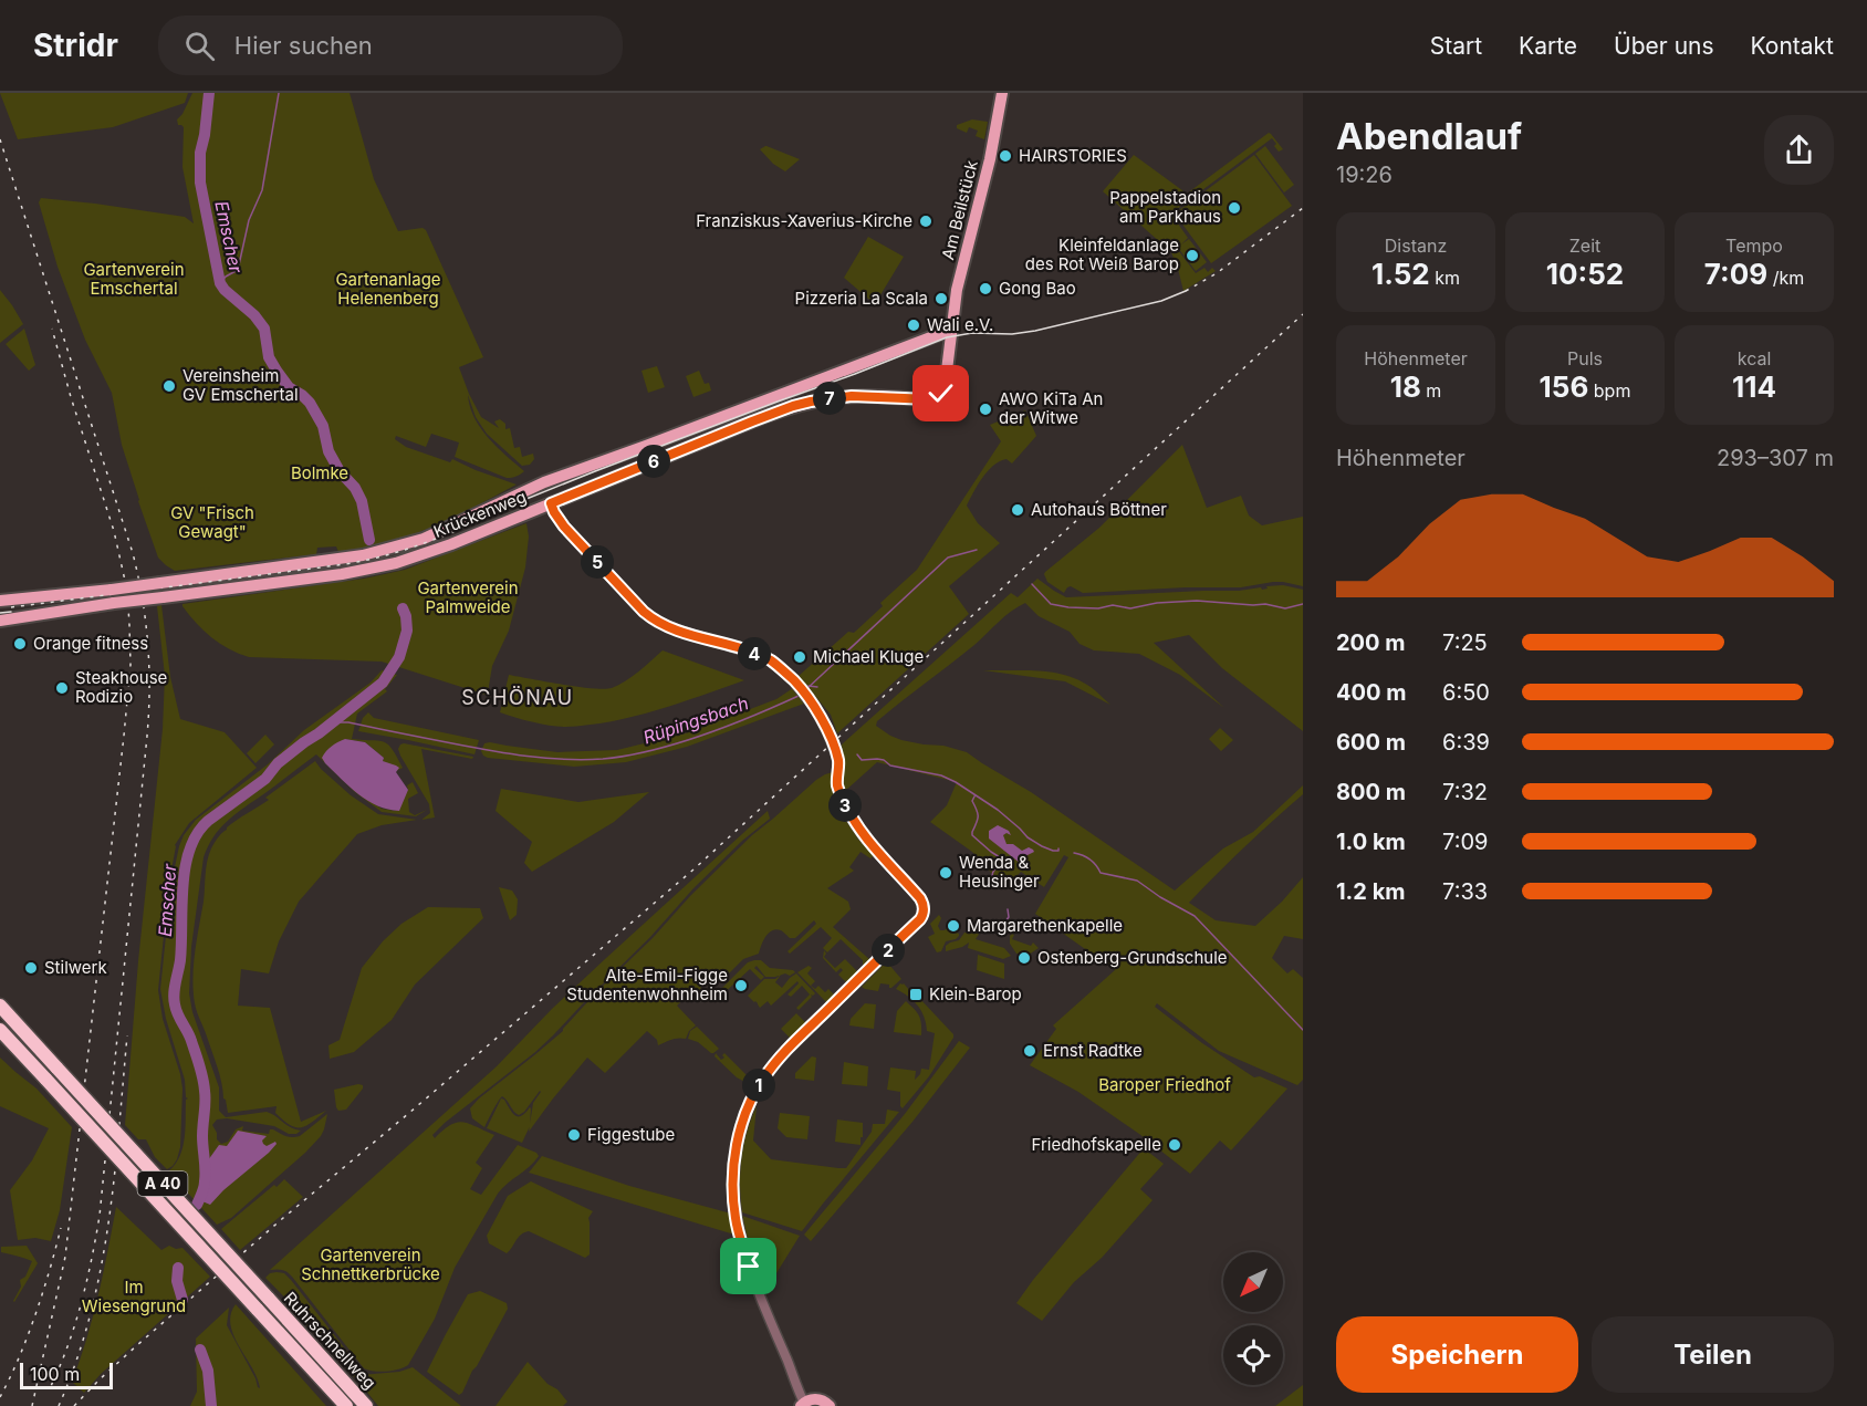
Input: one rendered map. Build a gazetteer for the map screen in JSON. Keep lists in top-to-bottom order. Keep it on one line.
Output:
{"streets":{"highway":["A 40","Ruhrschnellweg"],"main road":["Am Beilstück","Krückenweg"]},"crossings":[["Am Beilstück","Krückenweg"]],"districts":["SCHÖNAU"],"water":["Emscher","Rüpingsbach"],"parks":["Gartenverein Emschertal","Gartenanlage Helenenberg","Bolmke","GV \"Frisch Gewagt\"","Gartenverein Palmweide","Baroper Friedhof","Gartenverein Schnettkerbrücke","Im Wiesengrund"],"places":{"other":["HAIRSTORIES","Pappelstadion am Parkhaus","Franziskus-Xaverius-Kirche","Kleinfeldanlage des Rot Weiß Barop","Gong Bao","Pizzeria La Scala","Wali e.V.","Vereinsheim GV Emschertal","AWO KiTa An der Witwe","Autohaus Böttner","Orange fitness","Michael Kluge","Steakhouse Rodizio","Wenda & Heusinger","Margarethenkapelle","Ostenberg-Grundschule","Stilwerk","Alte-Emil-Figge Studentenwohnheim","Ernst Radtke","Figgestube","Friedhofskapelle"],"transit":["Klein-Barop"]},"scale_bar":"100 m","north":"bottom left","page":{"header":"Stridr","search":"Hier suchen","nav":["Start","Karte","Über uns","Kontakt"],"heading":["Abendlauf","19:26"],"stats":[["Distanz","1.52 km"],["Zeit","10:52"],["Tempo","7:09 /km"],["Höhenmeter","18 m"],["Puls","156 bpm"],["kcal","114"]],"pins":["7","6","5","4","3","2","1"],"chart":["Höhenmeter","293–307 m"],"list":[{"name":"200 m","note":"7:25"},{"name":"400 m","note":"6:50"},{"name":"600 m","note":"6:39"},{"name":"800 m","note":"7:32"},{"name":"1.0 km","note":"7:09"},{"name":"1.2 km","note":"7:33"}],"buttons":["Speichern","Teilen"],"scale":"100 m"}}
